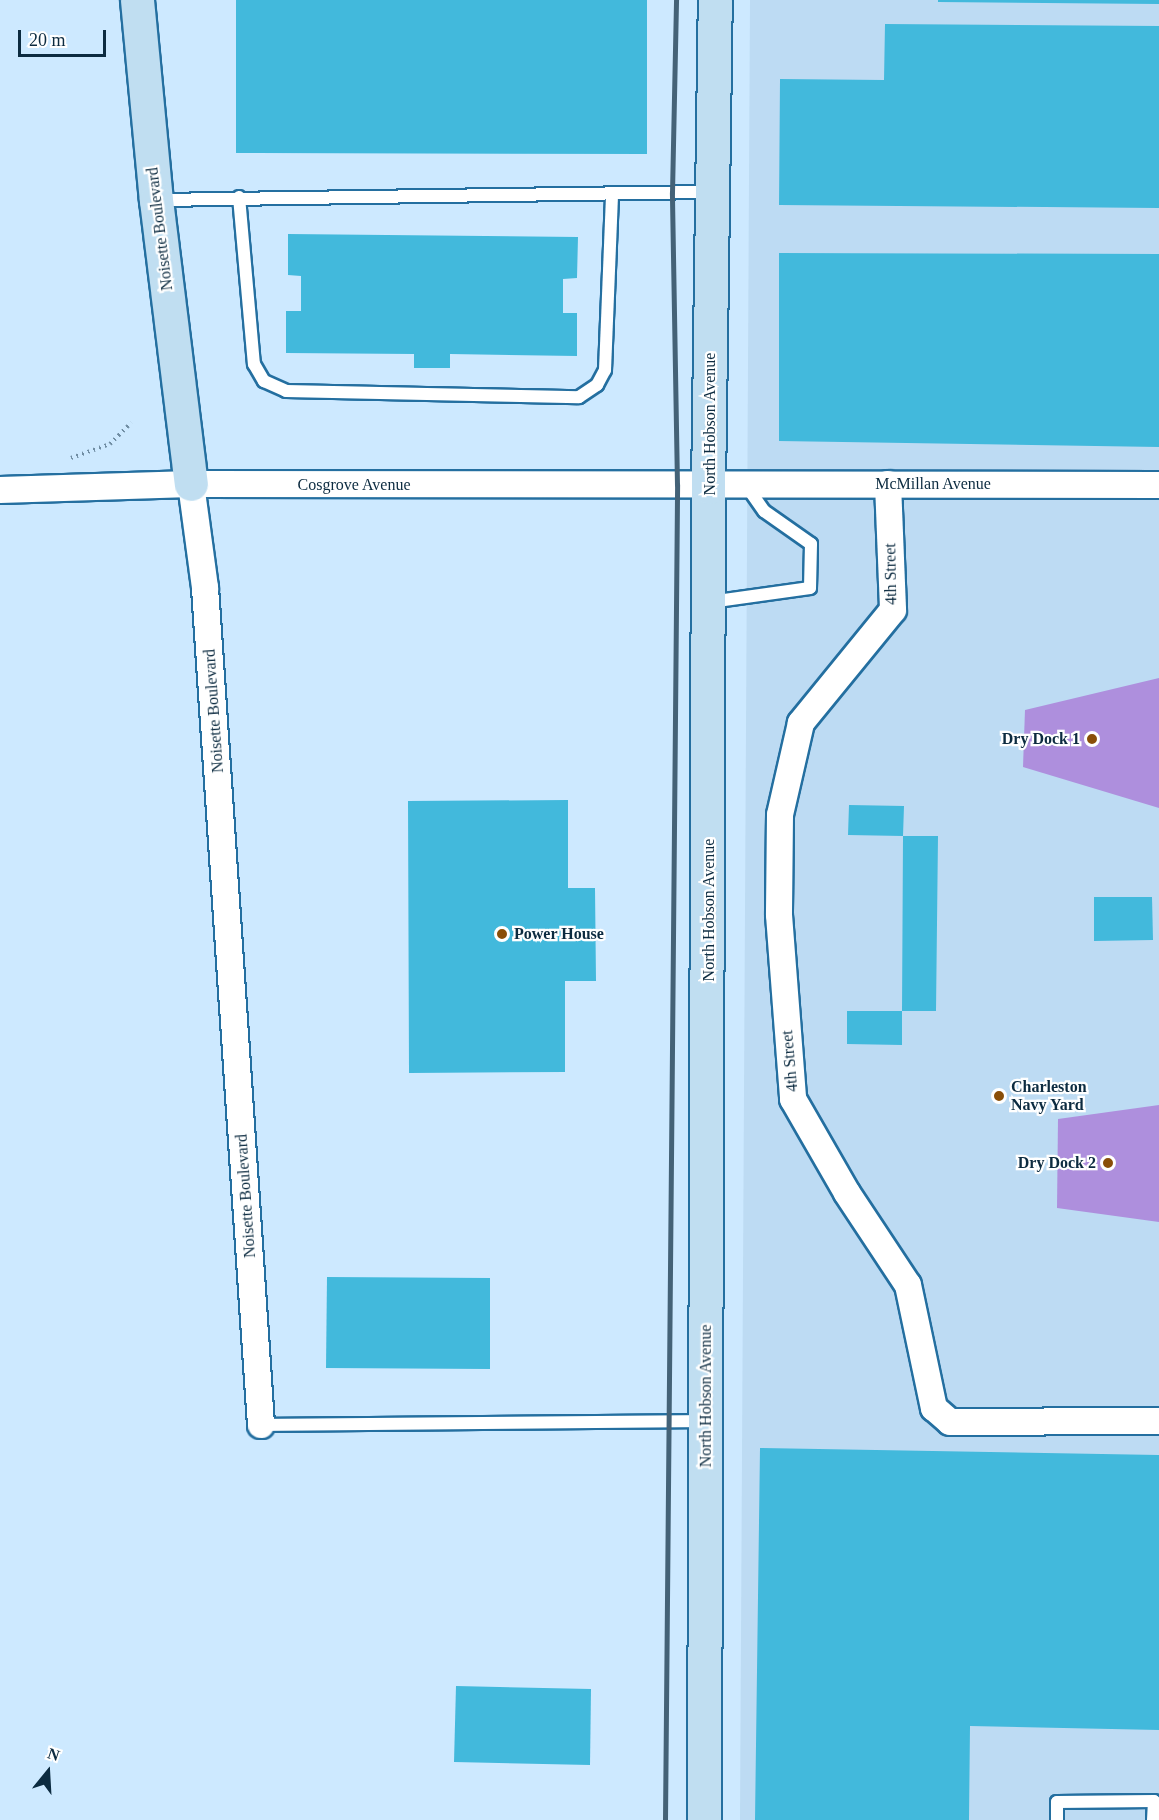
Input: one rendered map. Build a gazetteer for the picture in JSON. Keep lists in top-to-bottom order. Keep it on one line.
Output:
{"streets":{"street":["Noisette Boulevard","North Hobson Avenue","McMillan Avenue","Cosgrove Avenue","4th Street"]},"crossings":[["Noisette Boulevard","Cosgrove Avenue"],["North Hobson Avenue","McMillan Avenue"],["North Hobson Avenue","Cosgrove Avenue"],["McMillan Avenue","Cosgrove Avenue"],["McMillan Avenue","4th Street"]],"places":["Dry Dock 1","Power House","Charleston Navy Yard","Dry Dock 2"],"scale_bar":"20 m","north":"top"}
